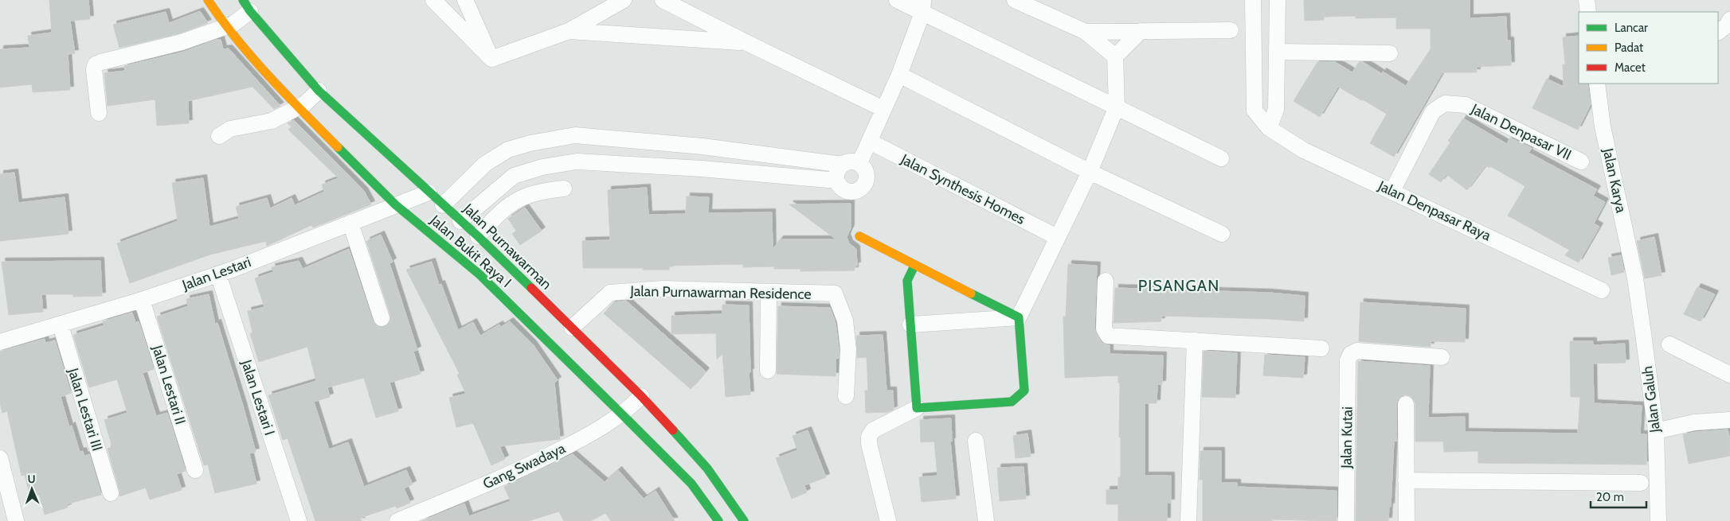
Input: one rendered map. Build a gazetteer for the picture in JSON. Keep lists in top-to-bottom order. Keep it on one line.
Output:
{"streets":{"street":["Jalan Denpasar VII","Jalan Karya","Jalan Synthesis Homes","Jalan Denpasar Raya","Jalan Purnawarman","Jalan Bukit Raya I","Jalan Lestari","Jalan Purnawarman Residence","Jalan Lestari II","Jalan Lestari I","Jalan Galuh","Jalan Lestari III","Jalan Kutai","Gang Swadaya"]},"crossings":[["Jalan Denpasar VII","Jalan Denpasar Raya"],["Jalan Karya","Jalan Galuh"],["Jalan Purnawarman","Jalan Bukit Raya I"],["Jalan Purnawarman","Jalan Lestari"],["Jalan Purnawarman","Jalan Purnawarman Residence"],["Jalan Purnawarman","Gang Swadaya"],["Jalan Bukit Raya I","Jalan Lestari"],["Jalan Bukit Raya I","Gang Swadaya"],["Jalan Lestari","Jalan Lestari II"],["Jalan Lestari","Jalan Lestari I"],["Jalan Lestari","Jalan Lestari III"]],"districts":["PISANGAN"],"legend":["Lancar","Padat","Macet"],"scale_bar":"20 m","north":"top"}
